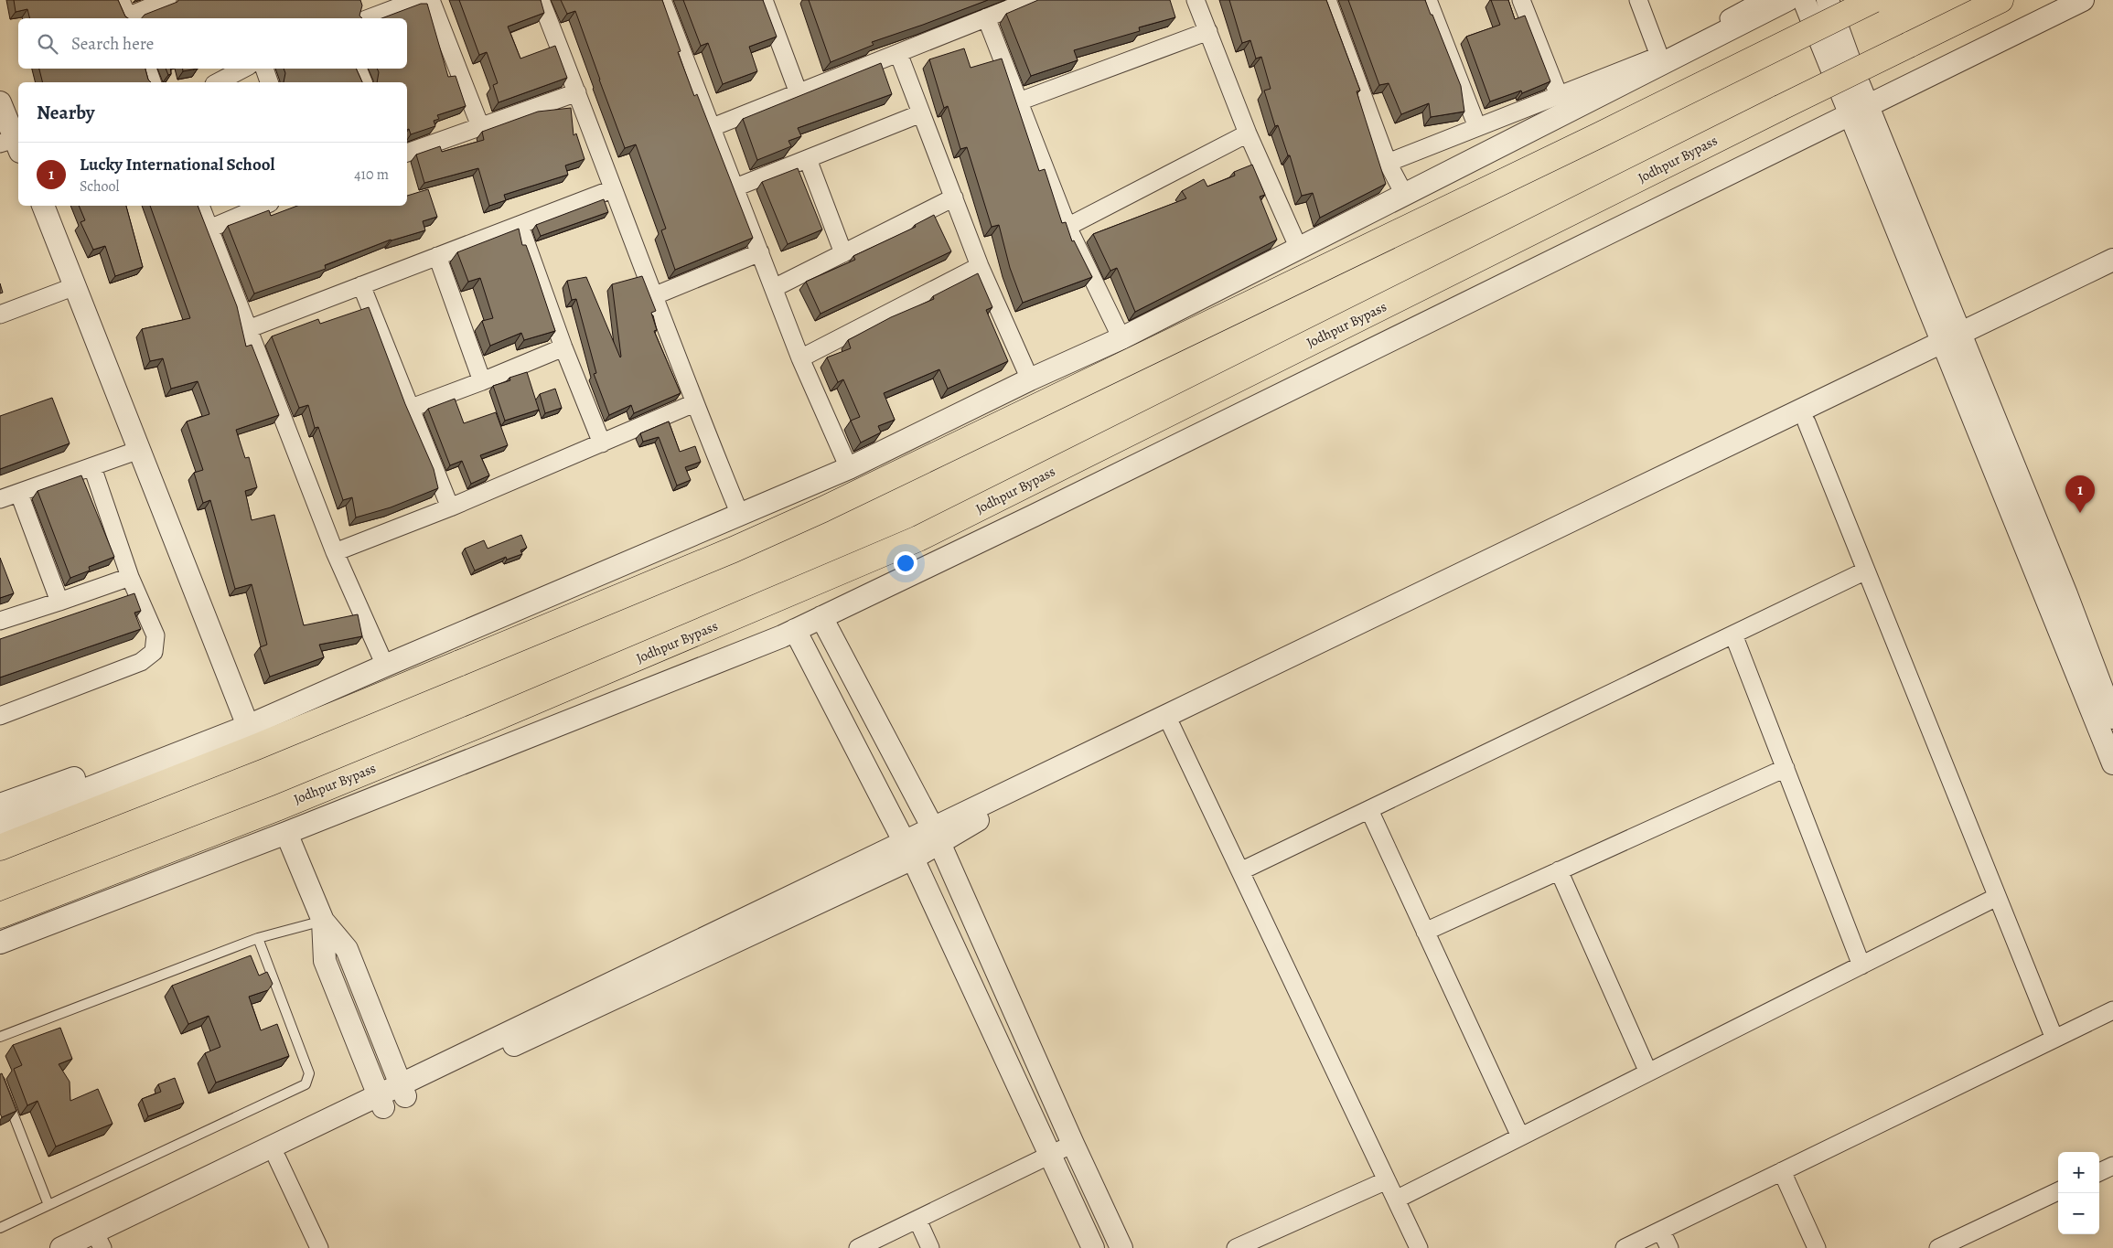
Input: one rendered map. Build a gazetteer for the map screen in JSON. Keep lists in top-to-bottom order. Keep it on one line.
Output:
{"streets":{"highway":["Jodhpur Bypass"]},"page":{"search":"Search here","heading":"Nearby","list":[{"mark":"1","name":"Lucky International School","note":"School","value":"410 m"}],"pins":"1","map_buttons":["+","−"]}}
